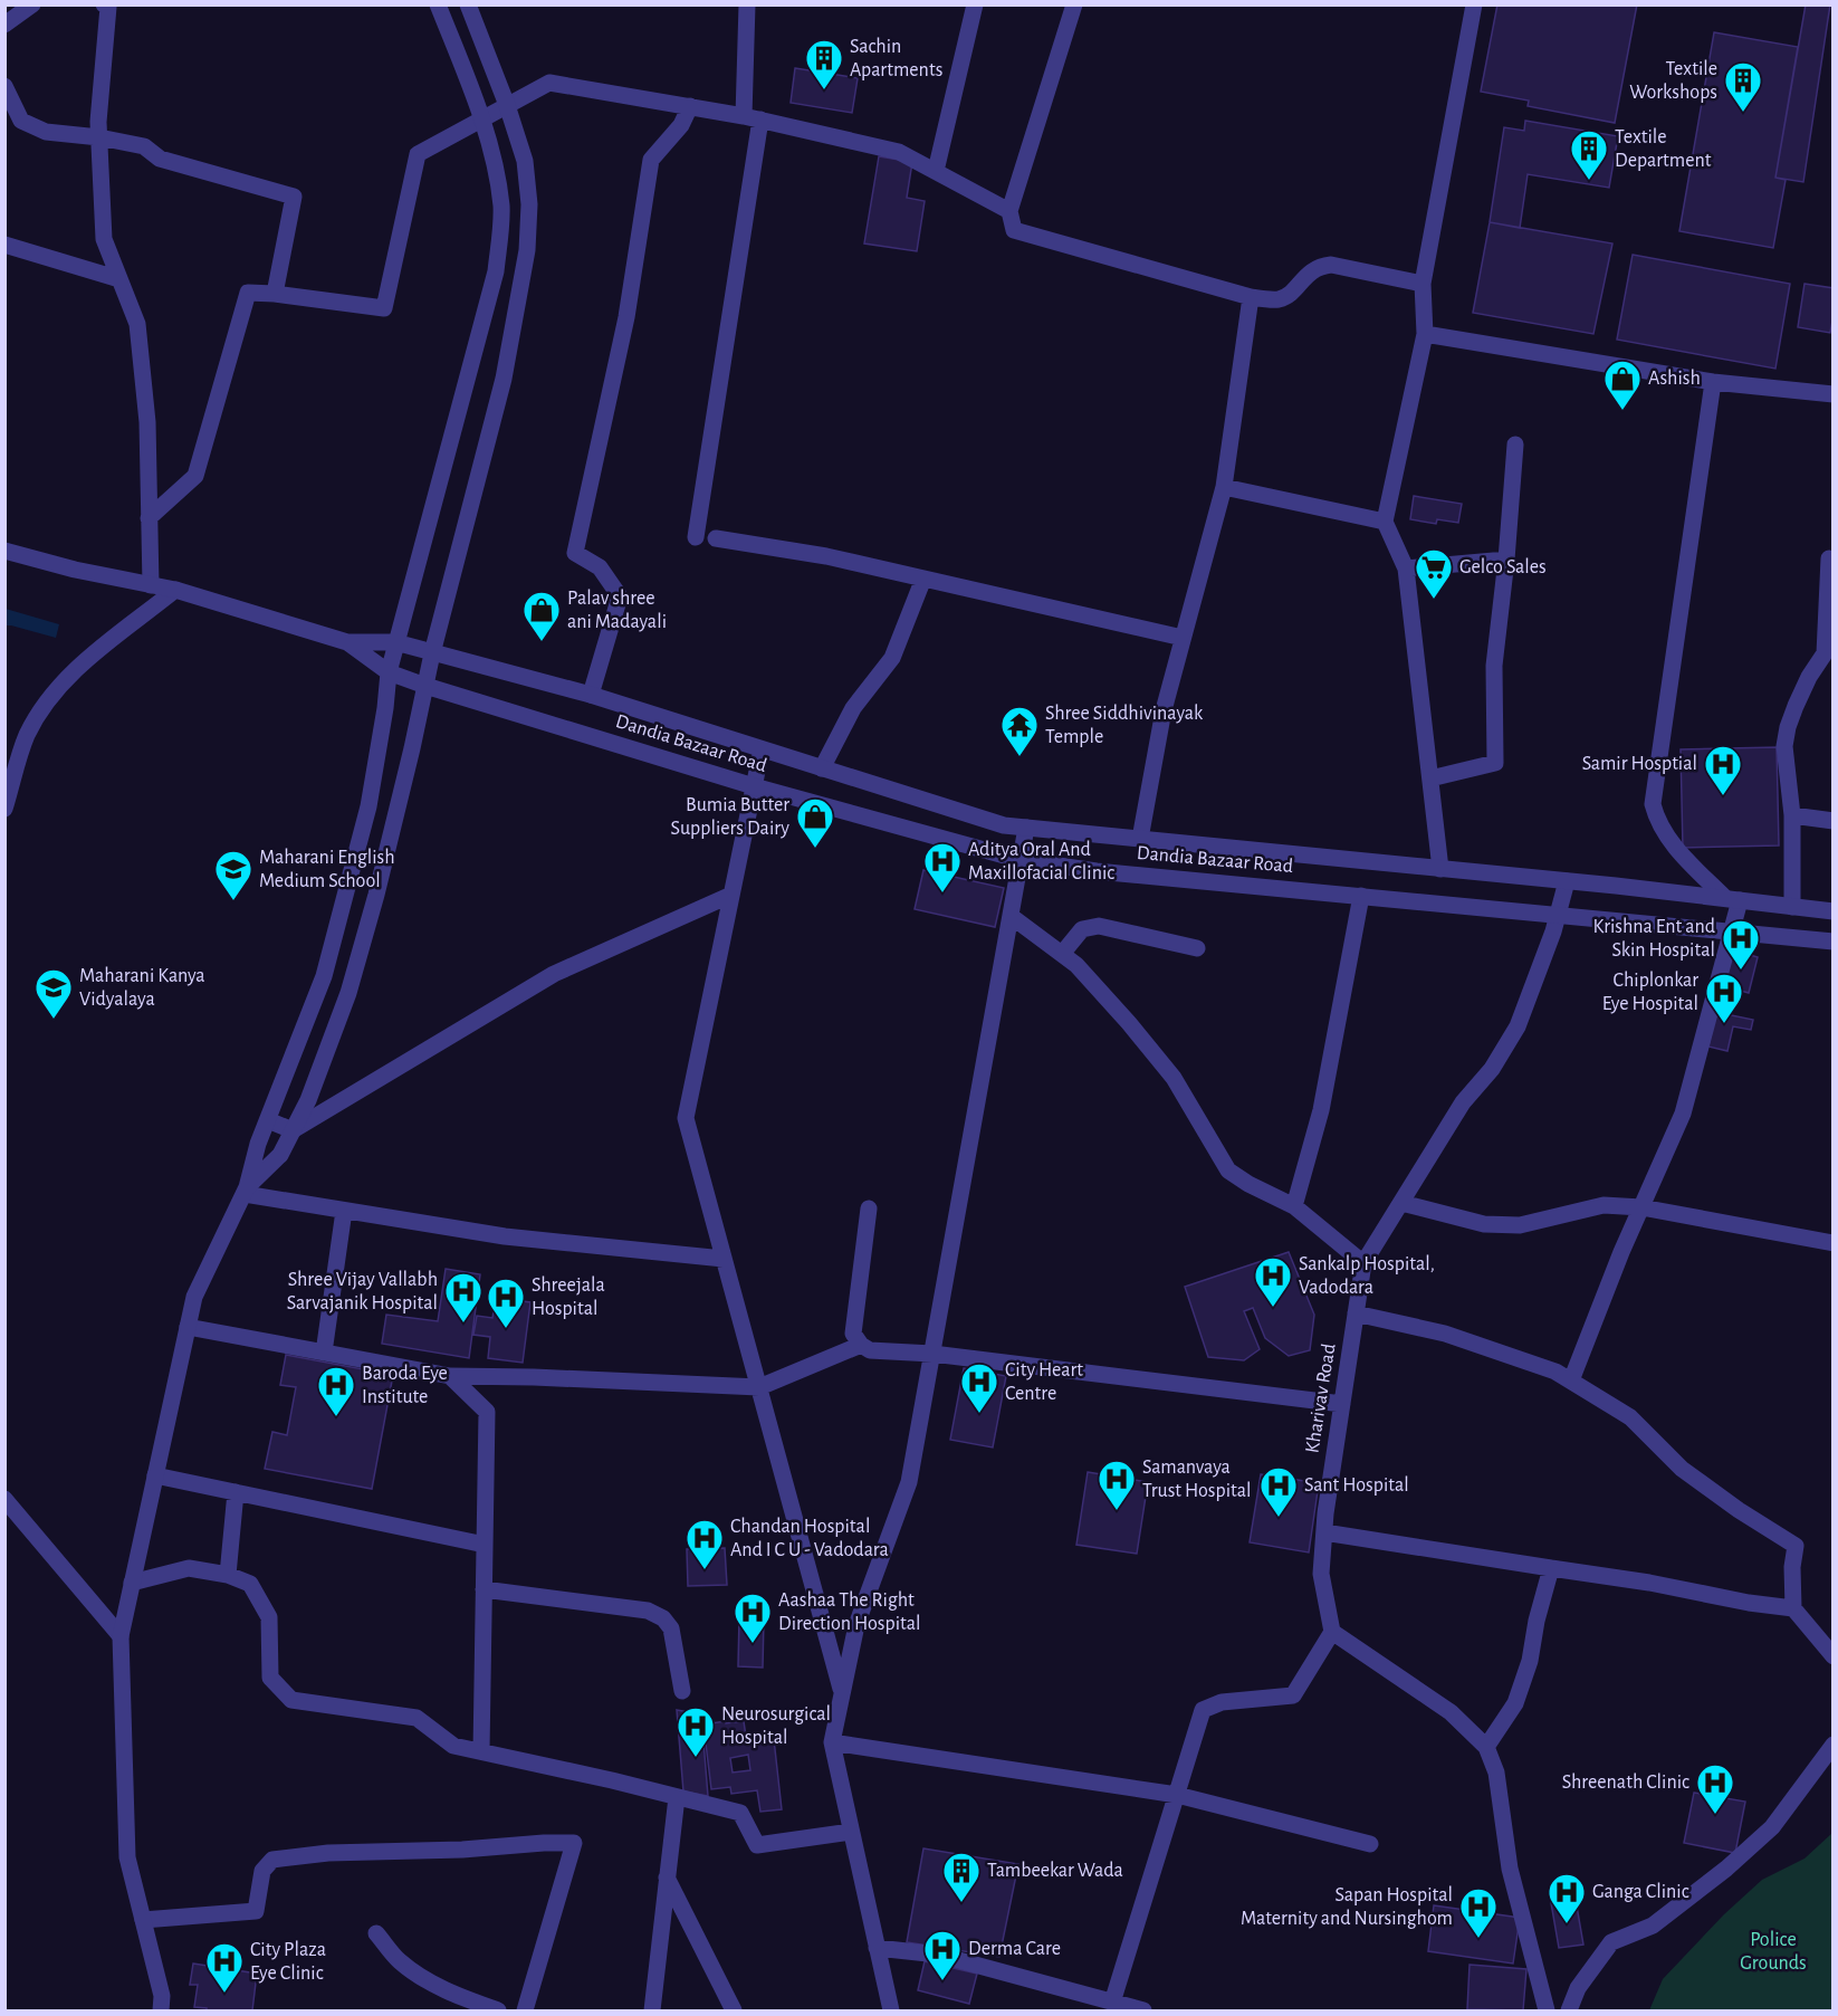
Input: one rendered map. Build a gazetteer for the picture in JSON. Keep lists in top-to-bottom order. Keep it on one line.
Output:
{"streets":{"street":["Dandia Bazaar Road","Kharivav Road"]},"crossings":[["Dandia Bazaar Road","Kharivav Road"]],"parks":["Police Grounds"],"places":{"building":["Sachin Apartments","Textile Workshops","Textile Department","Tambeekar Wada"],"shop":["Ashish","Palav shree ani Madayali","Bumia Butter Suppliers Dairy"],"supermarket":["Gelco Sales"],"temple":["Shree Siddhivinayak Temple"],"hospital":["Samir Hosptial","Aditya Oral And Maxillofacial Clinic","Krishna Ent and Skin Hospital","Chiplonkar Eye Hospital","Sankalp Hospital, Vadodara","Shree Vijay Vallabh Sarvajanik Hospital","Shreejala Hospital","City Heart Centre","Baroda Eye Institute","Samanvaya Trust Hospital","Sant Hospital","Chandan Hospital And I C U - Vadodara","Aashaa The Right Direction Hospital","Neurosurgical Hospital","Shreenath Clinic","Ganga Clinic","Sapan Hospital Maternity and Nursinghom","Derma Care","City Plaza Eye Clinic"],"school or university":["Maharani English Medium School","Maharani Kanya Vidyalaya"]}}
